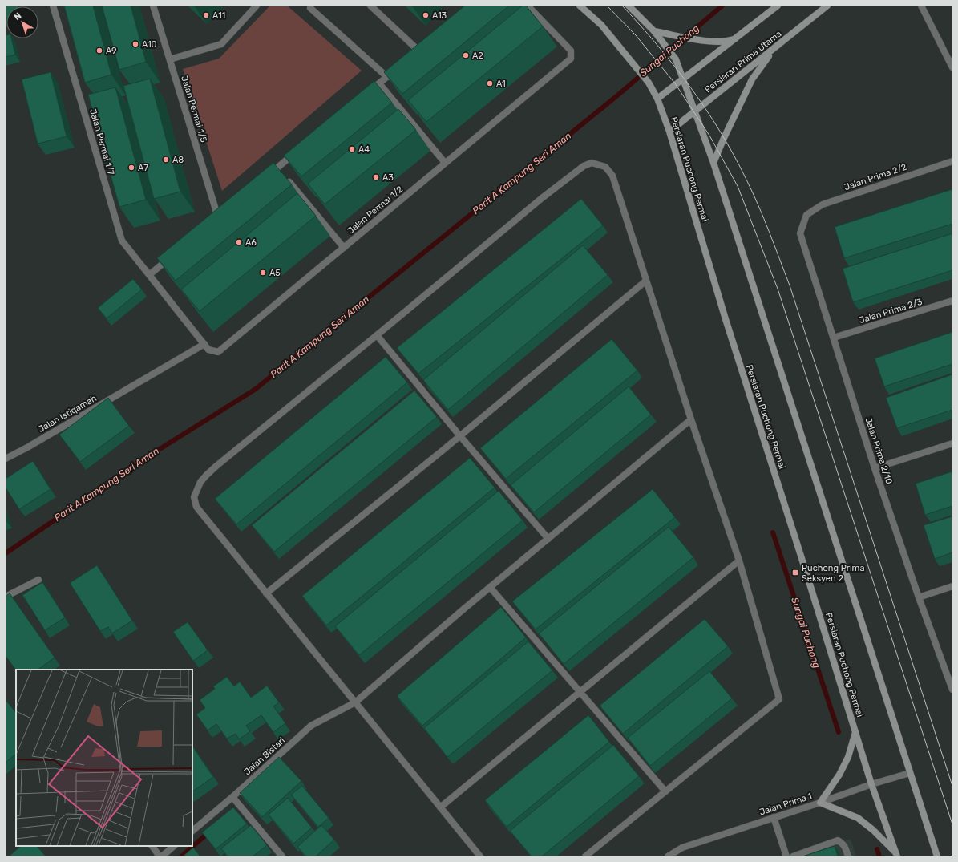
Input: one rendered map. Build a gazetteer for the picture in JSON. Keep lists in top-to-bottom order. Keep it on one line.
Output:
{"streets":{"main road":["Persiaran Prima Utama","Persiaran Puchong Permai"],"street":["Jalan Permai 1/5","Jalan Permai 1/7","Jalan Prima 2/2","Jalan Permai 1/2","Jalan Prima 2/3","Jalan Istiqamah","Jalan Prima 2/10","Jalan Bistari","Jalan Prima 1"]},"crossings":[["Persiaran Prima Utama","Persiaran Puchong Permai"],["Jalan Permai 1/7","Jalan Permai 1/2"],["Persiaran Puchong Permai","Jalan Prima 1"],["Jalan Prima 2/2","Jalan Prima 2/10"],["Jalan Permai 1/2","Jalan Istiqamah"],["Jalan Prima 2/3","Jalan Prima 2/10"]],"water":["Sungai Puchong","Parit A Kampung Seri Aman"],"places":{"other":["A11","A13","A10","A9","A2","A1","A4","A8","A7","A3","A6","A5"],"transit":["Puchong Prima Seksyen 2"]},"north":"top left"}
